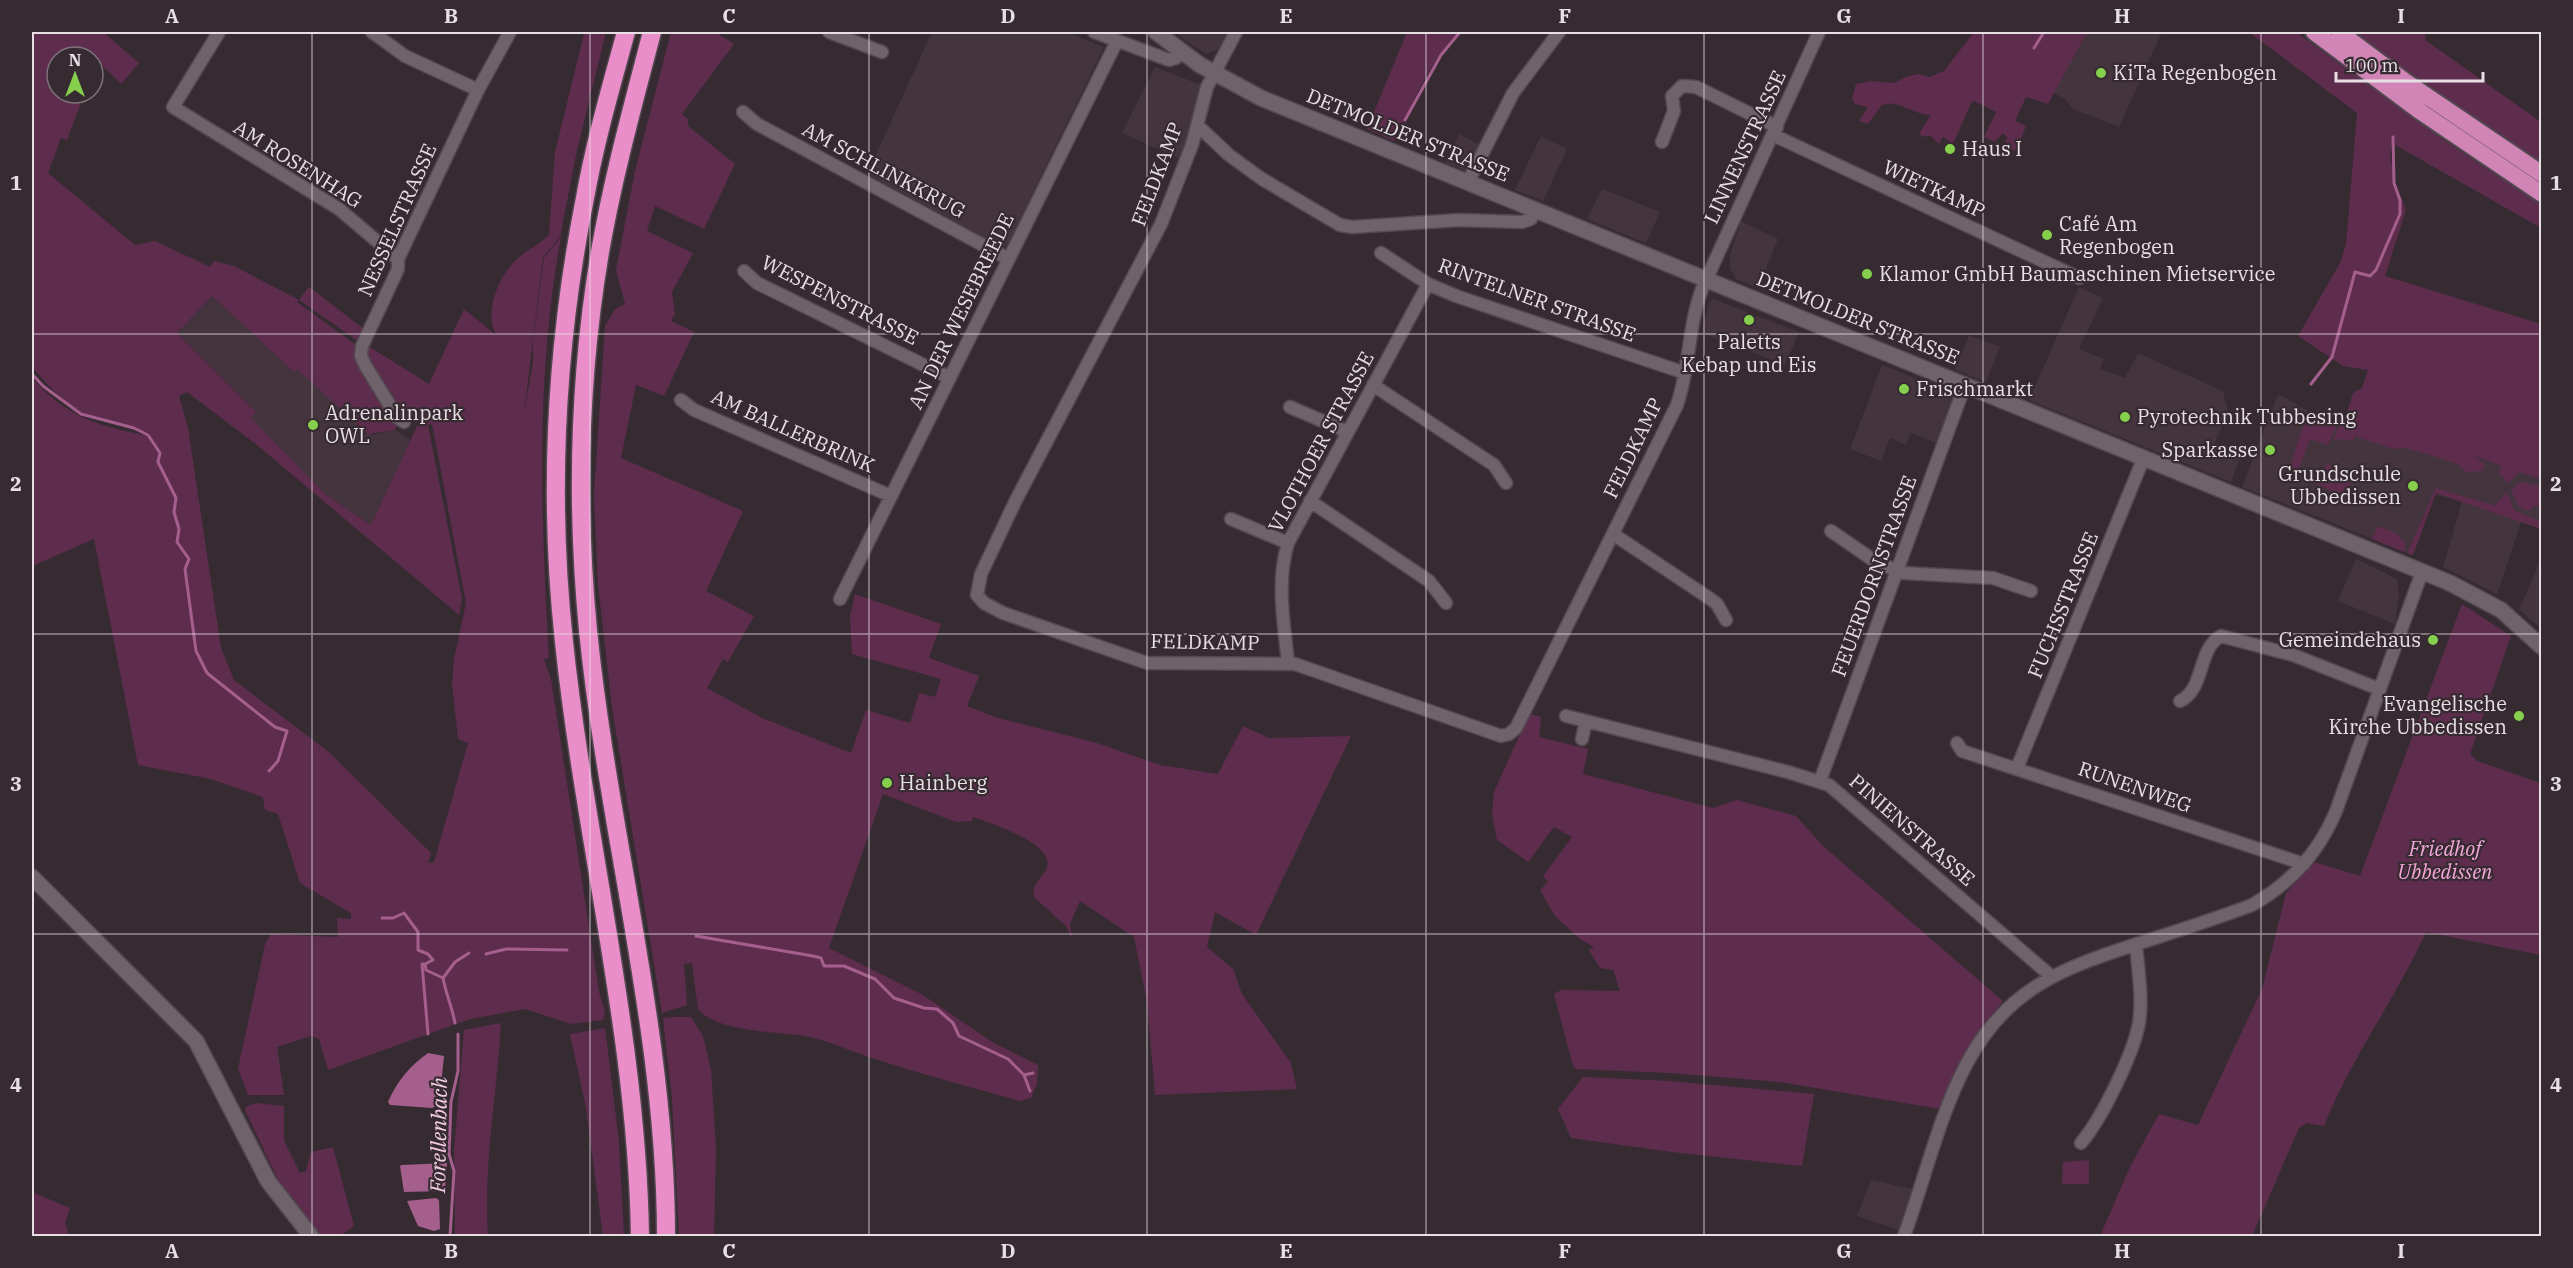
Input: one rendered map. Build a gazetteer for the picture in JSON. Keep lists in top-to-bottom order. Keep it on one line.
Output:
{"streets":{"street":["DETMOLDER STRASSE","LINNENSTRASSE","AM ROSENHAG","AM SCHLINKKRUG","FELDKAMP","WIETKAMP","NESSELSTRASSE","WESPENSTRASSE","RINTELNER STRASSE","AN DER WESEBREEDE","AM BALLERBRINK","VLOTHOER STRASSE","FEUERDORNSTRASSE","FUCHSSTRASSE","RUNENWEG","PINIENSTRASSE"]},"crossings":[["DETMOLDER STRASSE","LINNENSTRASSE"],["DETMOLDER STRASSE","FELDKAMP"],["DETMOLDER STRASSE","FEUERDORNSTRASSE"],["DETMOLDER STRASSE","FUCHSSTRASSE"],["LINNENSTRASSE","FELDKAMP"],["LINNENSTRASSE","WIETKAMP"],["AM ROSENHAG","NESSELSTRASSE"],["AM SCHLINKKRUG","AN DER WESEBREEDE"],["FELDKAMP","RINTELNER STRASSE"],["FELDKAMP","VLOTHOER STRASSE"],["WESPENSTRASSE","AN DER WESEBREEDE"],["RINTELNER STRASSE","VLOTHOER STRASSE"],["AN DER WESEBREEDE","AM BALLERBRINK"],["FEUERDORNSTRASSE","PINIENSTRASSE"],["FUCHSSTRASSE","RUNENWEG"]],"water":["Forellenbach"],"parks":["Friedhof Ubbedissen"],"places":["KiTa Regenbogen","Haus I","Café Am Regenbogen","Klamor GmbH Baumaschinen Mietservice","Paletts Kebap und Eis","Frischmarkt","Pyrotechnik Tubbesing","Adrenalinpark OWL","Sparkasse","Grundschule Ubbedissen","Gemeindehaus","Evangelische Kirche Ubbedissen","Hainberg"],"scale_bar":"100 m","north":"top","grid":{"columns":["A","B","C","D","E","F","G","H","I"],"rows":["1","2","3","4"]}}
